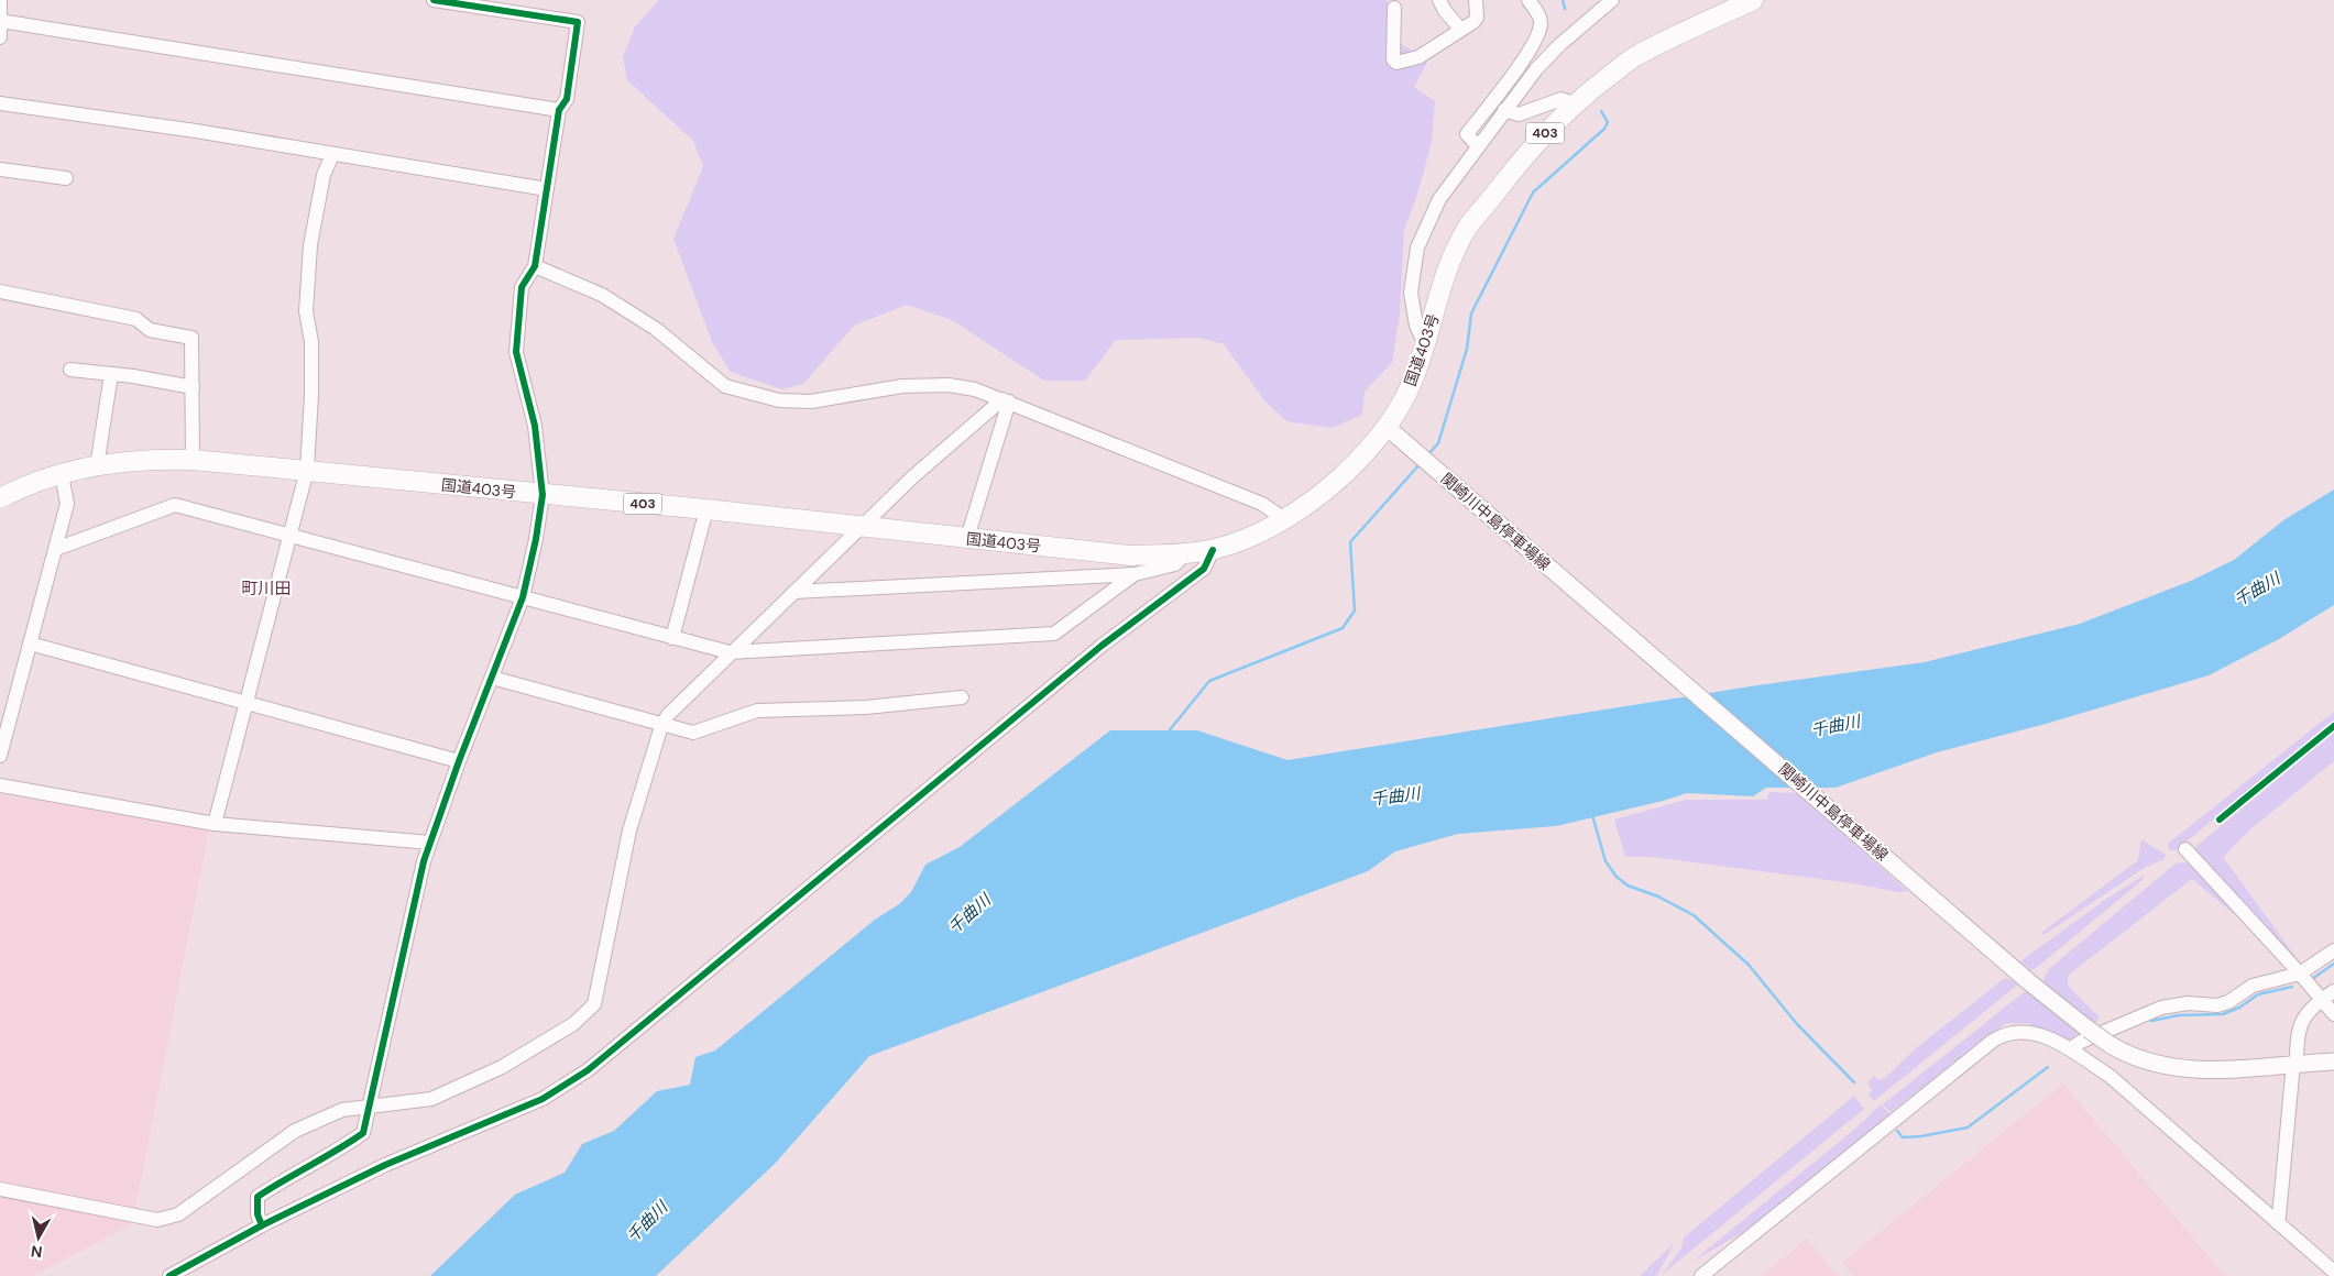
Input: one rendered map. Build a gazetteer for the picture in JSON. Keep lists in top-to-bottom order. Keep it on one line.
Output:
{"streets":{"highway":["403","国道403号"],"main road":["関崎川中島停車場線"]},"crossings":[["国道403号","関崎川中島停車場線"]],"districts":["町川田"],"water":["千曲川"],"north":"bottom"}
